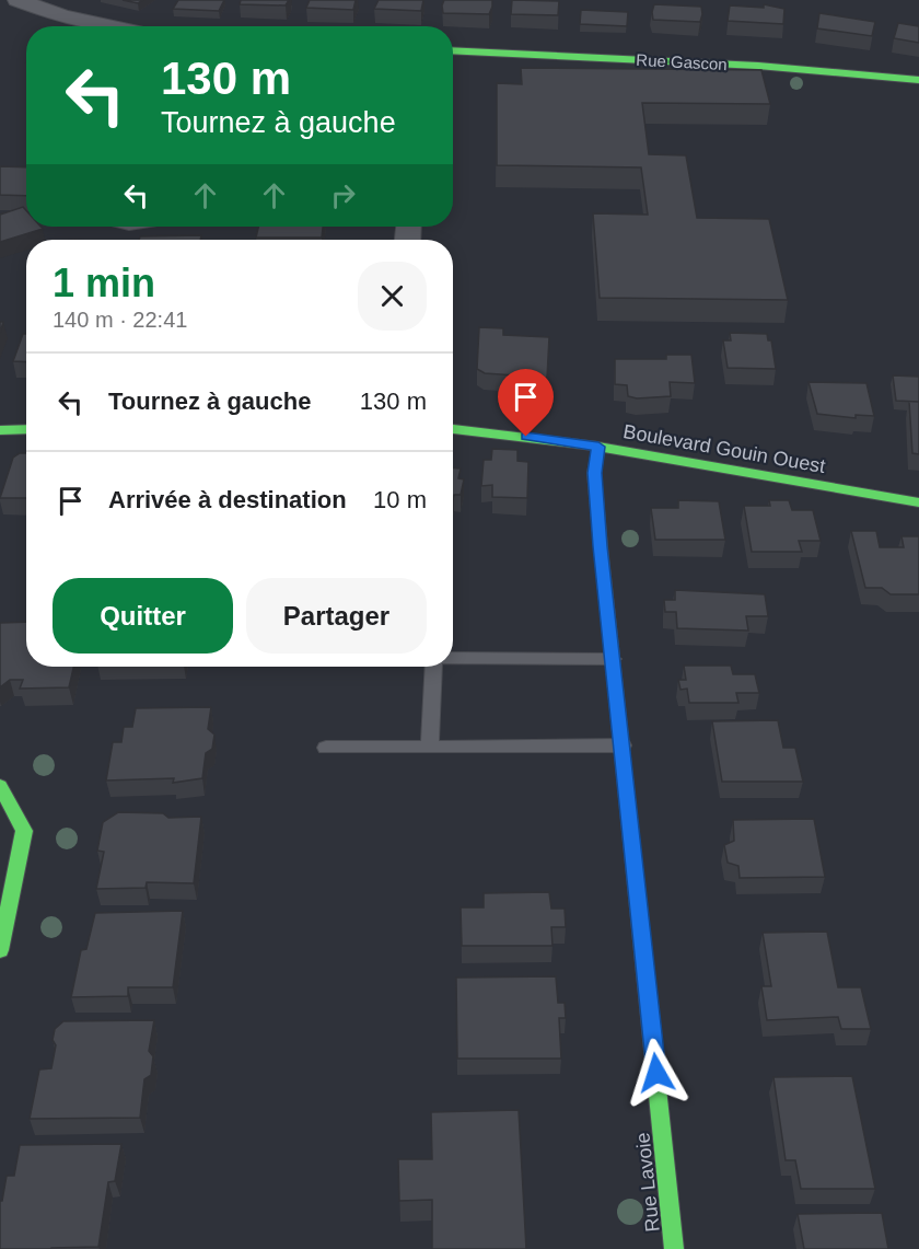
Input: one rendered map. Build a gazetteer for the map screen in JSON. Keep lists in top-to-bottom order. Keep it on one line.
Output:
{"streets":{"street":["Rue Gascon","Boulevard Gouin Ouest","Rue Lavoie"]},"crossings":[["Boulevard Gouin Ouest","Rue Lavoie"]],"page":{"turn":["130 m","Tournez à gauche"],"heading":["1 min","140 m · 22:41"],"list":[{"name":"Tournez à gauche","value":"130 m"},{"name":"Arrivée à destination","value":"10 m"}],"buttons":["Quitter","Partager"]}}
